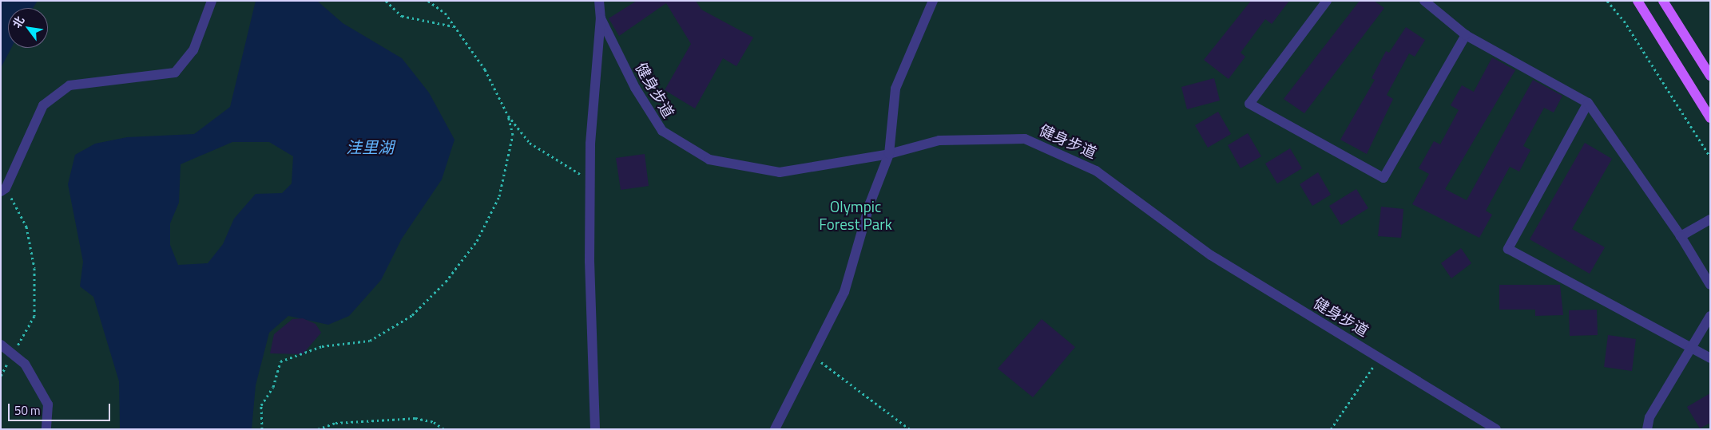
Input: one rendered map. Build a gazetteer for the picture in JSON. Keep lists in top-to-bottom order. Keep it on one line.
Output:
{"streets":{"street":["健身步道"]},"water":["洼里湖"],"parks":["Olympic Forest Park"],"scale_bar":"50 m","north":"top left"}
